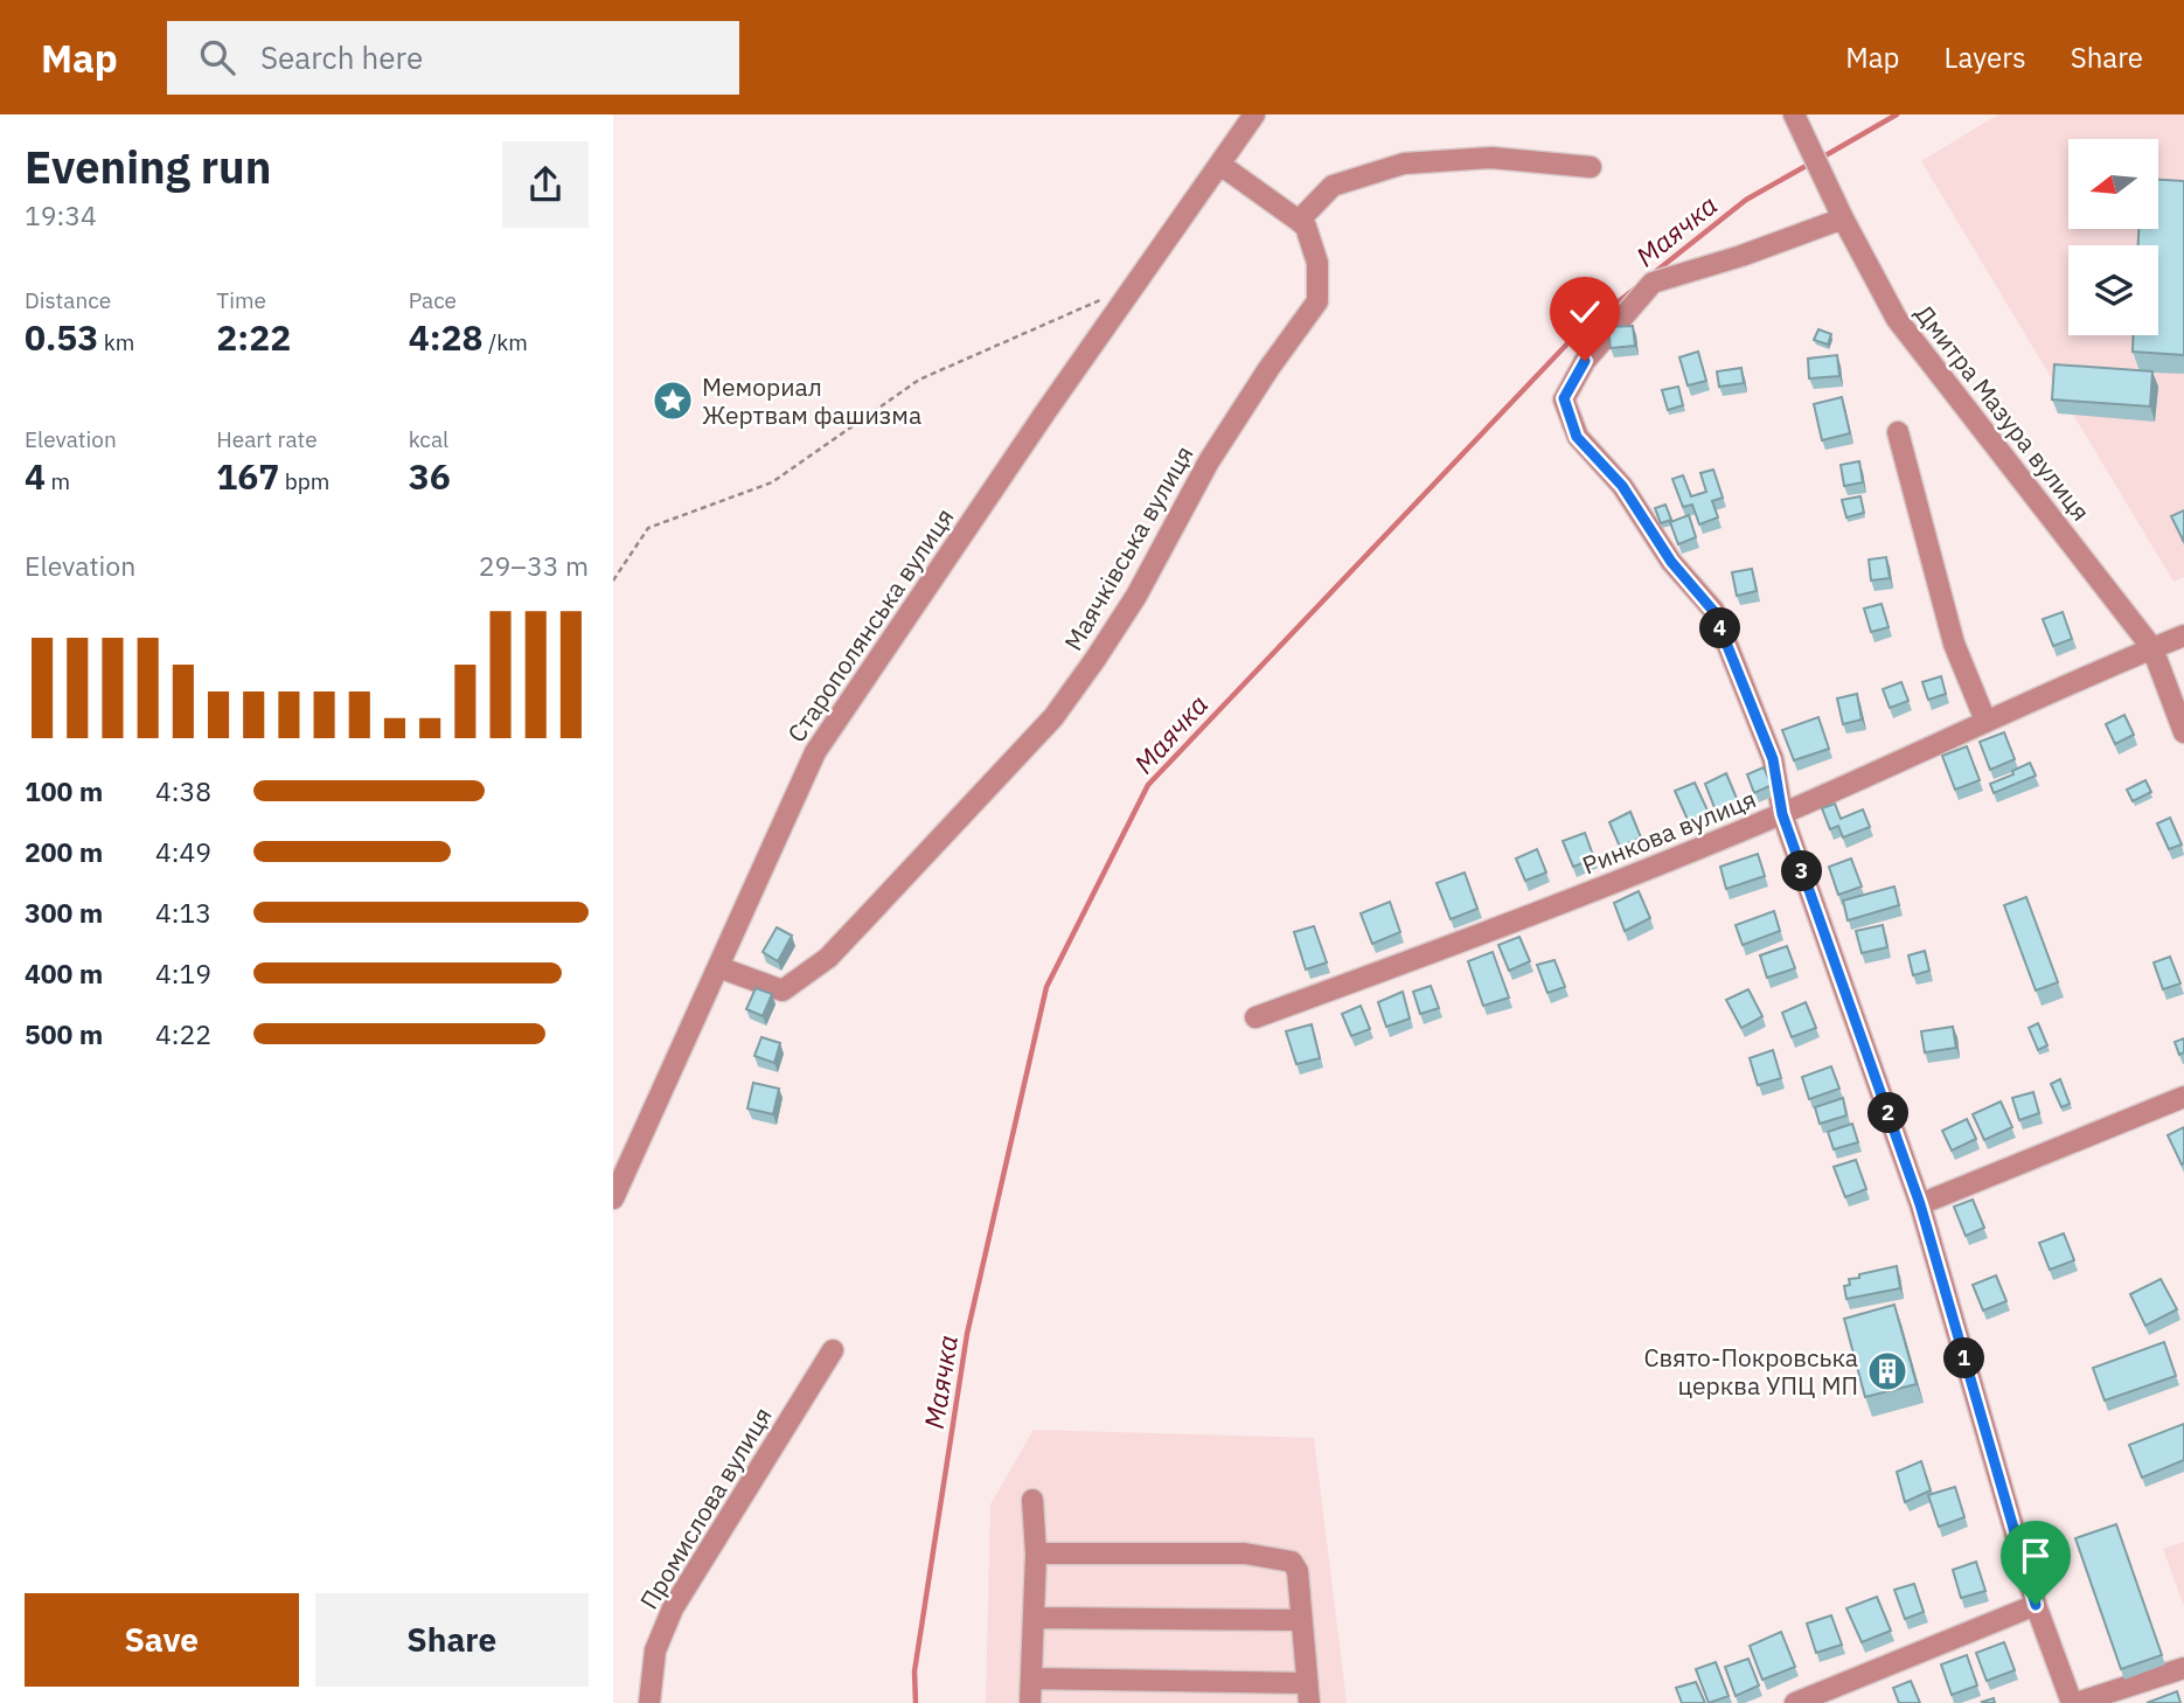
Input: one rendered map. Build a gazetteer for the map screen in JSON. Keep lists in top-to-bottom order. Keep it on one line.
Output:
{"streets":{"street":["Дмитра Мазура вулиця","Маячківська вулиця","Старополянська вулиця","Ринкова вулиця","Промислова вулиця"]},"crossings":[["Дмитра Мазура вулиця","Ринкова вулиця"],["Маячківська вулиця","Старополянська вулиця"]],"water":["Маячка"],"places":{"place":["Мемориал Жертвам фашизма"],"building":["Свято-Покровська церква УПЦ МП"]},"north":"left","page":{"header":"Map","search":"Search here","nav":["Map","Layers","Share"],"heading":["Evening run","19:34"],"stats":[["Distance","0.53 km"],["Time","2:22"],["Pace","4:28 /km"],["Elevation","4 m"],["Heart rate","167 bpm"],["kcal","36"]],"chart":["Elevation","29–33 m"],"pins":["4","3","2","1"],"list":[{"name":"100 m","note":"4:38"},{"name":"200 m","note":"4:49"},{"name":"300 m","note":"4:13"},{"name":"400 m","note":"4:19"},{"name":"500 m","note":"4:22"}],"buttons":["Save","Share"]}}
